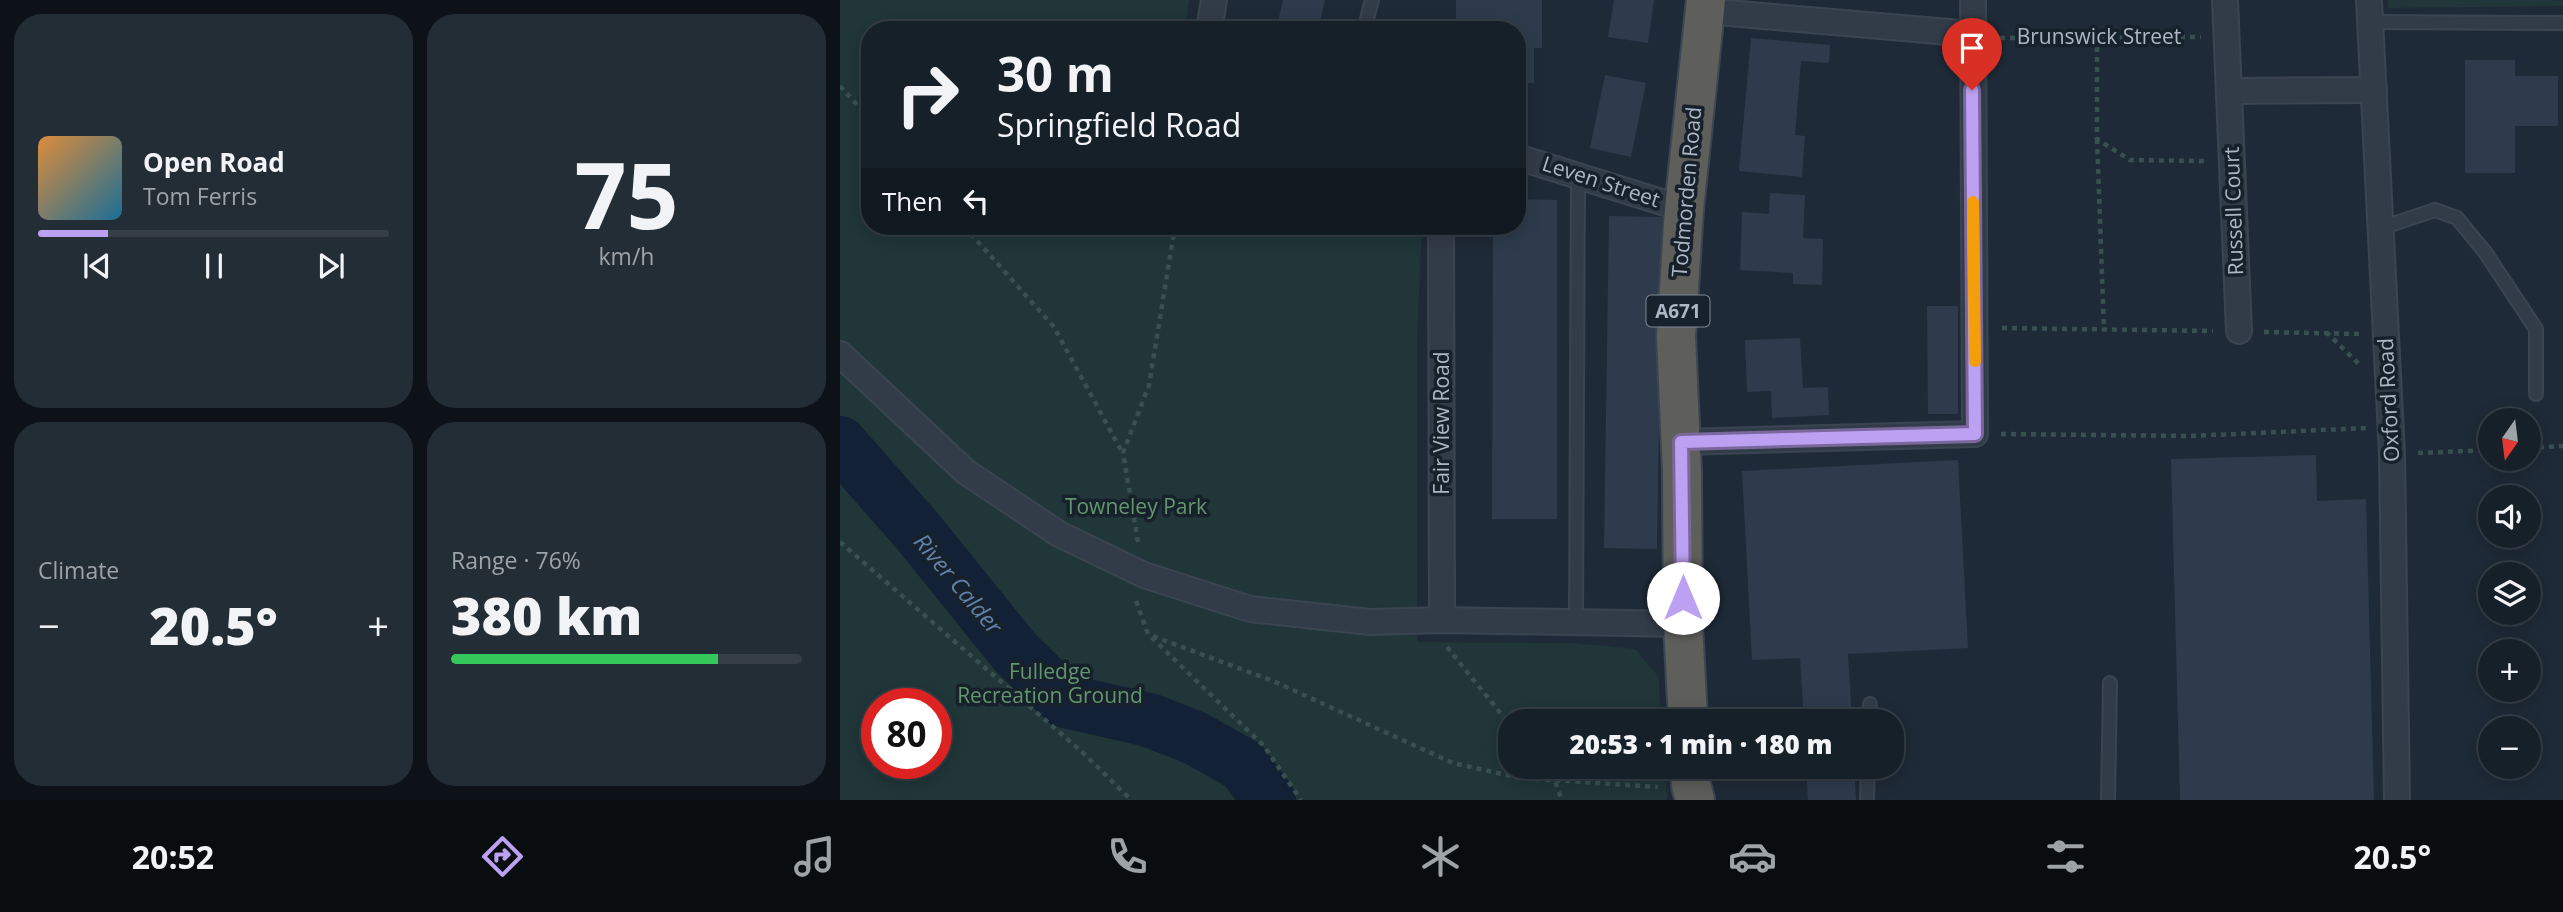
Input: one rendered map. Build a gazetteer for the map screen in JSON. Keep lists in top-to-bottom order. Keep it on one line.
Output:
{"streets":{"highway":["Todmorden Road","A671"],"street":["Leven Street","Russell Court","Oxford Road","Fair View Road"],"path":["Brunswick Street"]},"crossings":[["Brunswick Street","Russell Court"],["Leven Street","Todmorden Road"]],"water":["River Calder"],"parks":["Towneley Park","Fulledge Recreation Ground"],"north":"bottom","page":{"tile":[["75","km/h"],"Climate",["Range · 76%","380 km"]],"turn":["30 m","Springfield Road"],"song":["Open Road","Tom Ferris"],"then":"Then","map_buttons":["+","−"],"heat":["−","20.5°","+"],"limit":"80","trip":"20:53 · 1 min · 180 m","tabs":["20:52","20.5°"]}}
